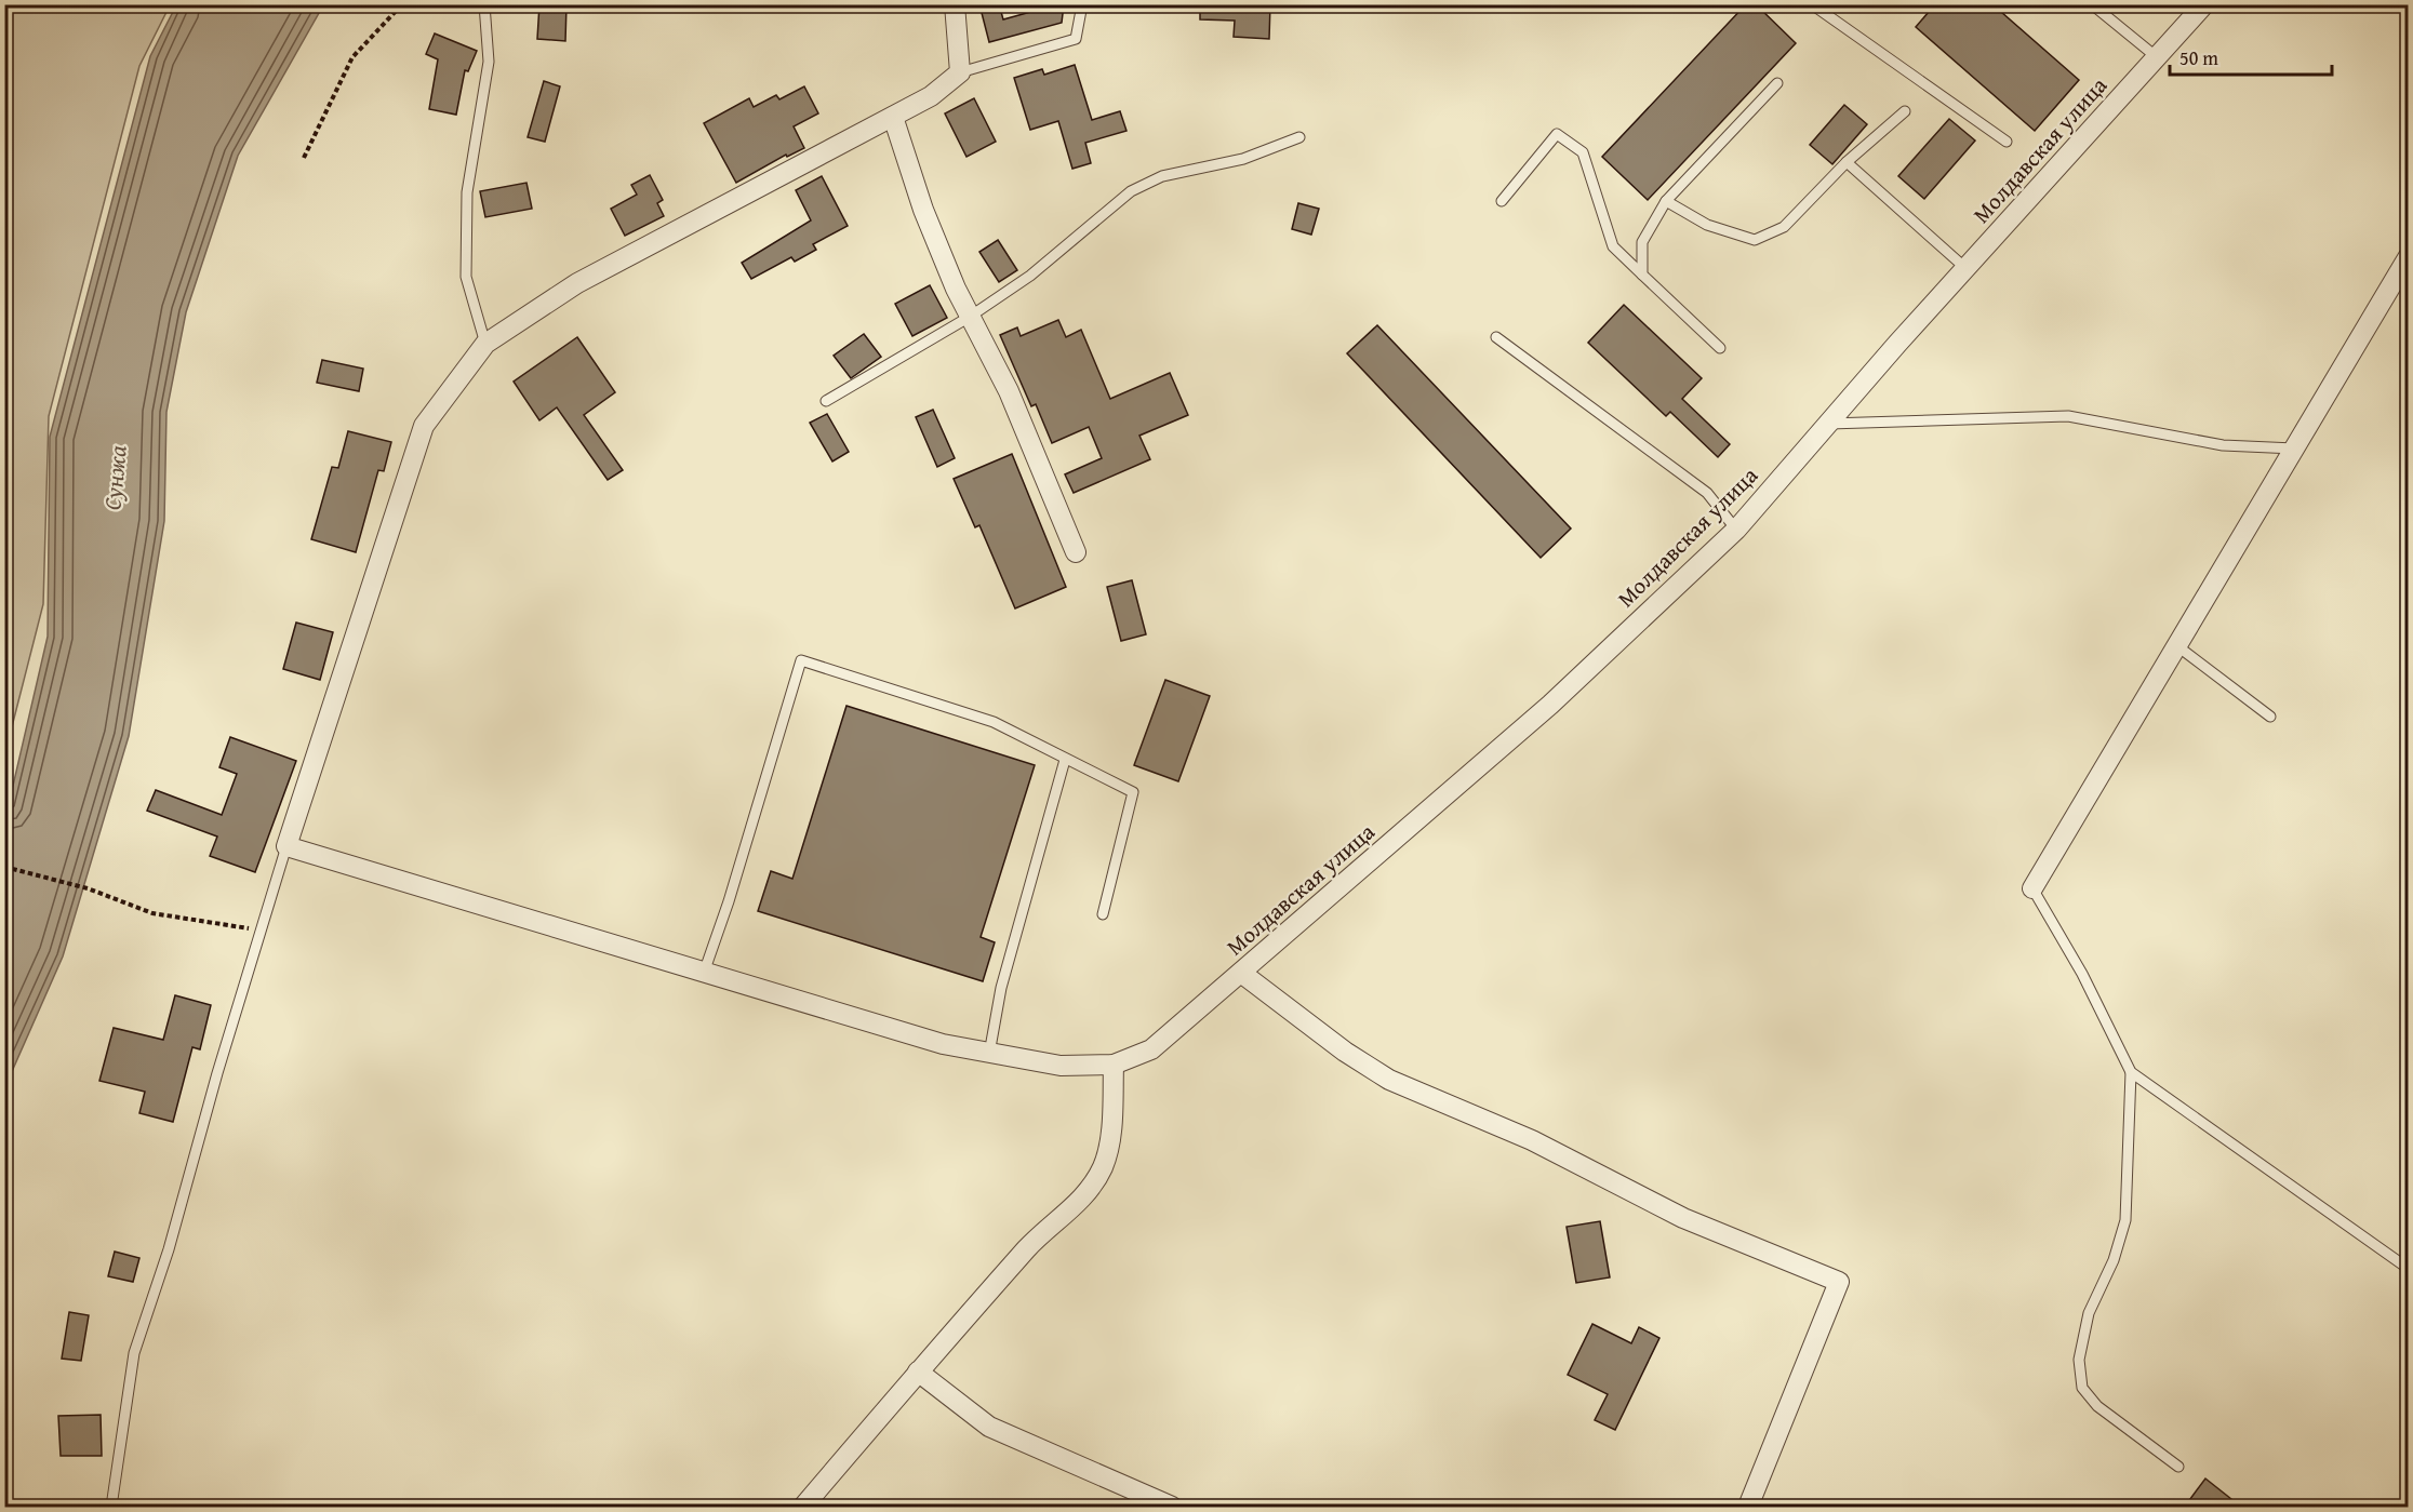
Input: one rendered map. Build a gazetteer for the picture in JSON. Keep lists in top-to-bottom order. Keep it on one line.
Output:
{"streets":{"street":["Молдавская улица"]},"water":["Сунжа"],"scale_bar":"50 m"}
